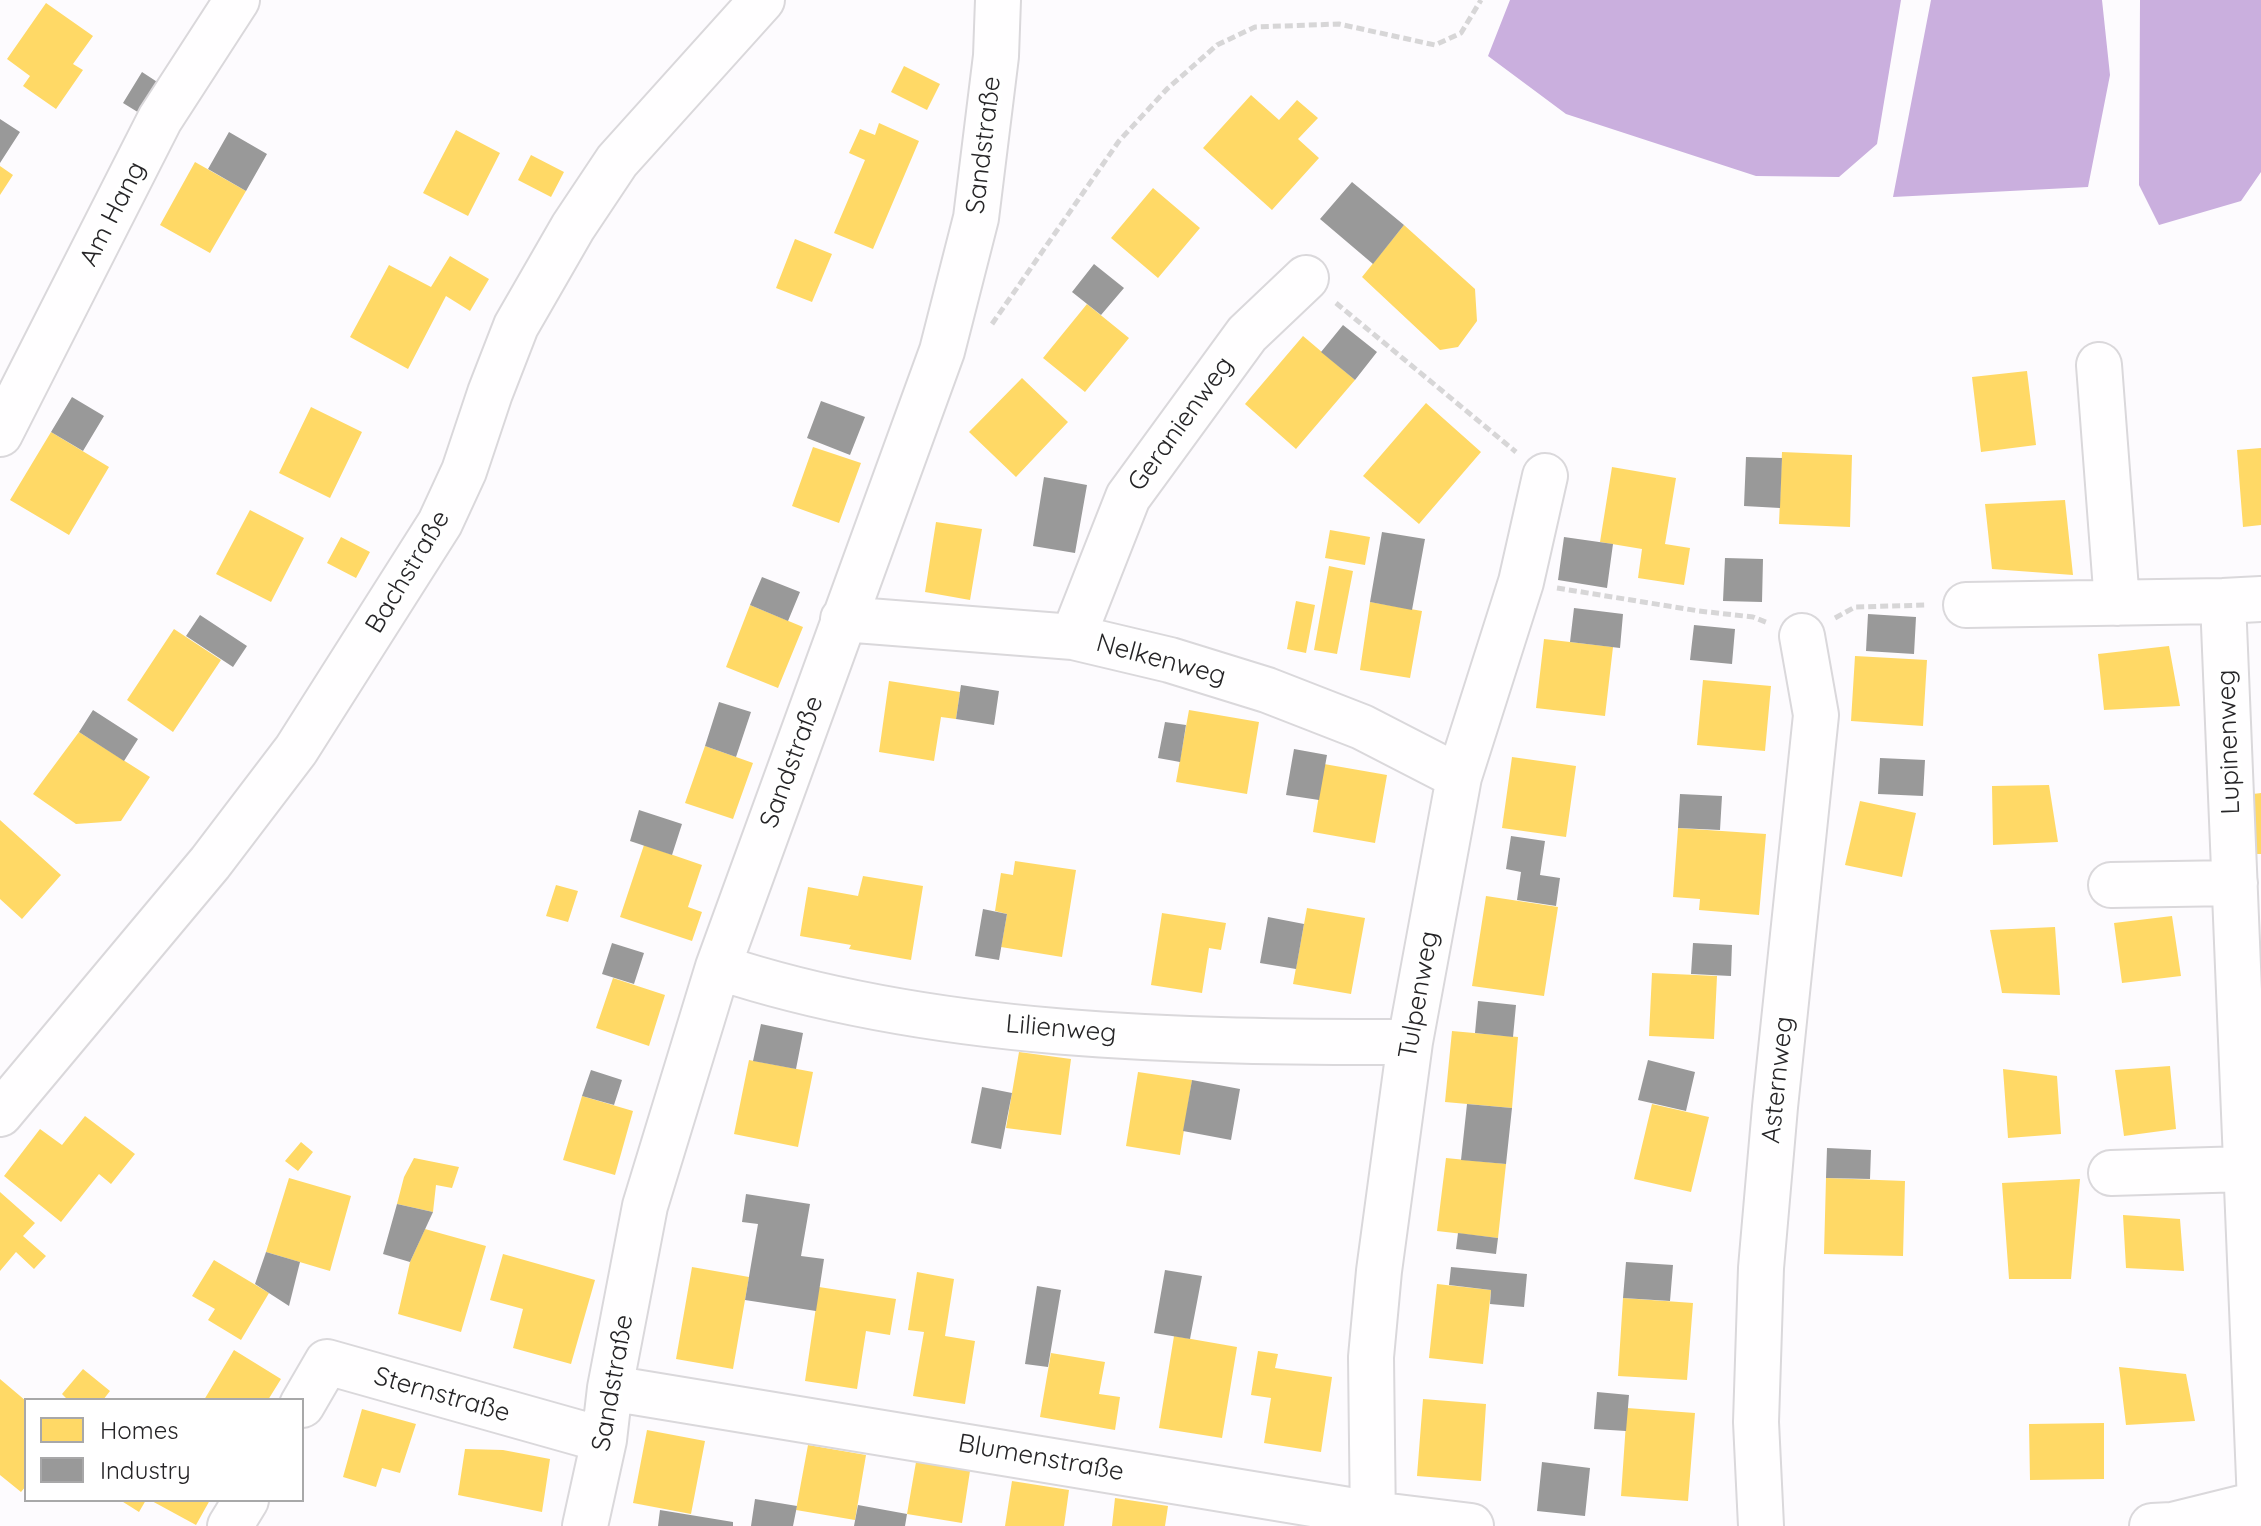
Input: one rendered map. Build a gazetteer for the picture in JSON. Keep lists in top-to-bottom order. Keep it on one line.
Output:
{"streets":{"street":["Sandstraße","Am Hang","Geranienweg","Bachstraße","Nelkenweg","Lupinenweg","Tulpenweg","Lilienweg","Asternweg","Sternstraße","Blumenstraße"]},"crossings":[["Sandstraße","Nelkenweg"],["Sandstraße","Lilienweg"],["Sandstraße","Sternstraße"],["Sandstraße","Blumenstraße"],["Geranienweg","Nelkenweg"],["Nelkenweg","Tulpenweg"],["Tulpenweg","Lilienweg"],["Tulpenweg","Blumenstraße"]],"legend":["Homes","Industry"]}
